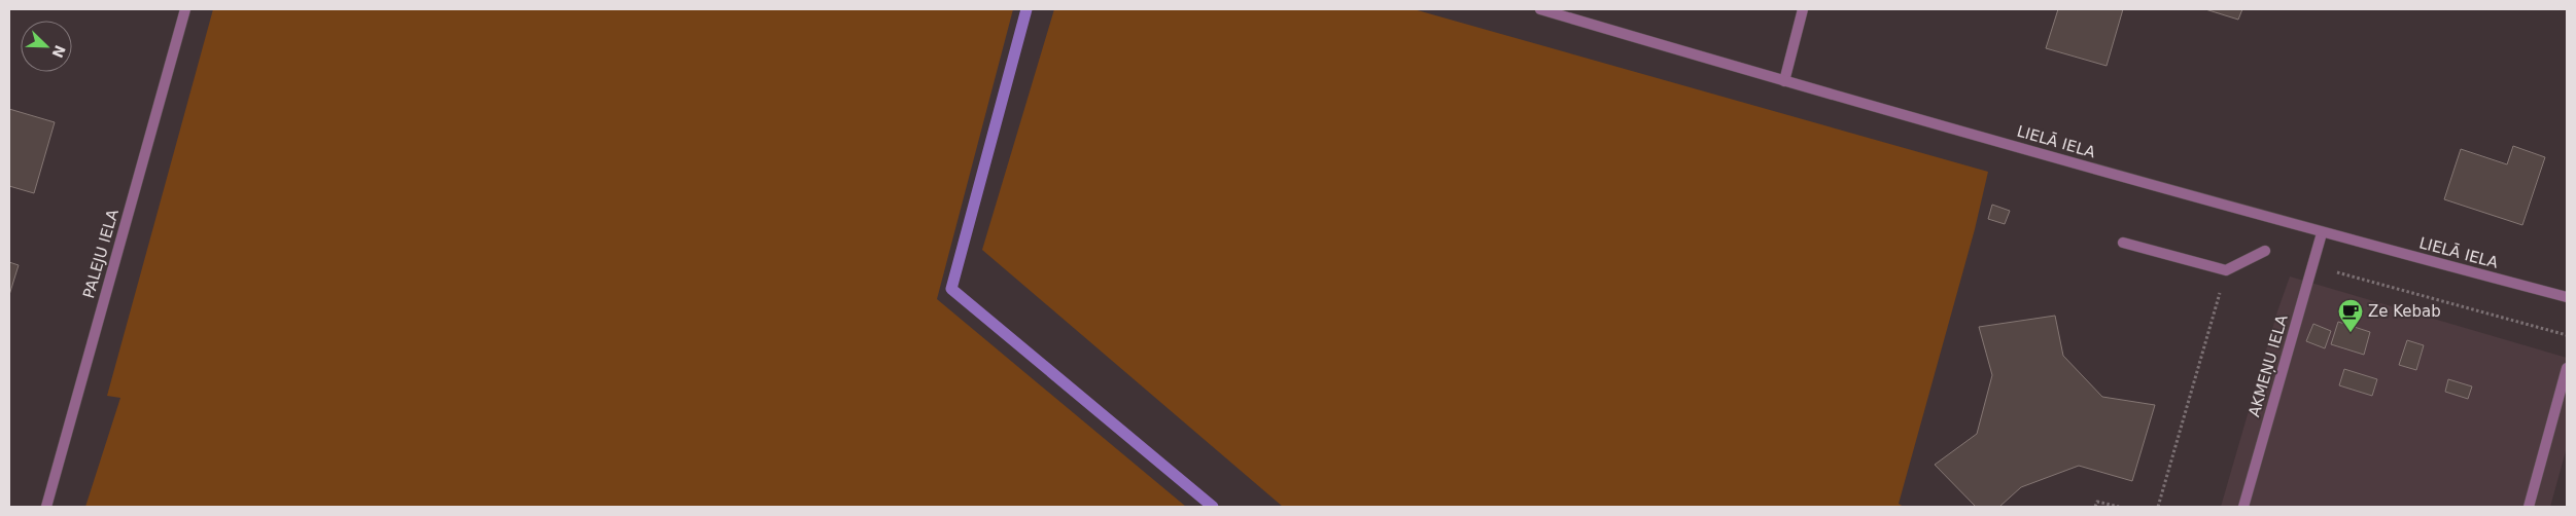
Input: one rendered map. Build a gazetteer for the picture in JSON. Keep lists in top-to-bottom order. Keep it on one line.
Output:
{"streets":{"street":["LIELĀ IELA","PALEJU IELA","AKMEŅU IELA"]},"crossings":[["LIELĀ IELA","AKMEŅU IELA"]],"places":{"cafe":["Ze Kebab"]},"north":"bottom right"}
